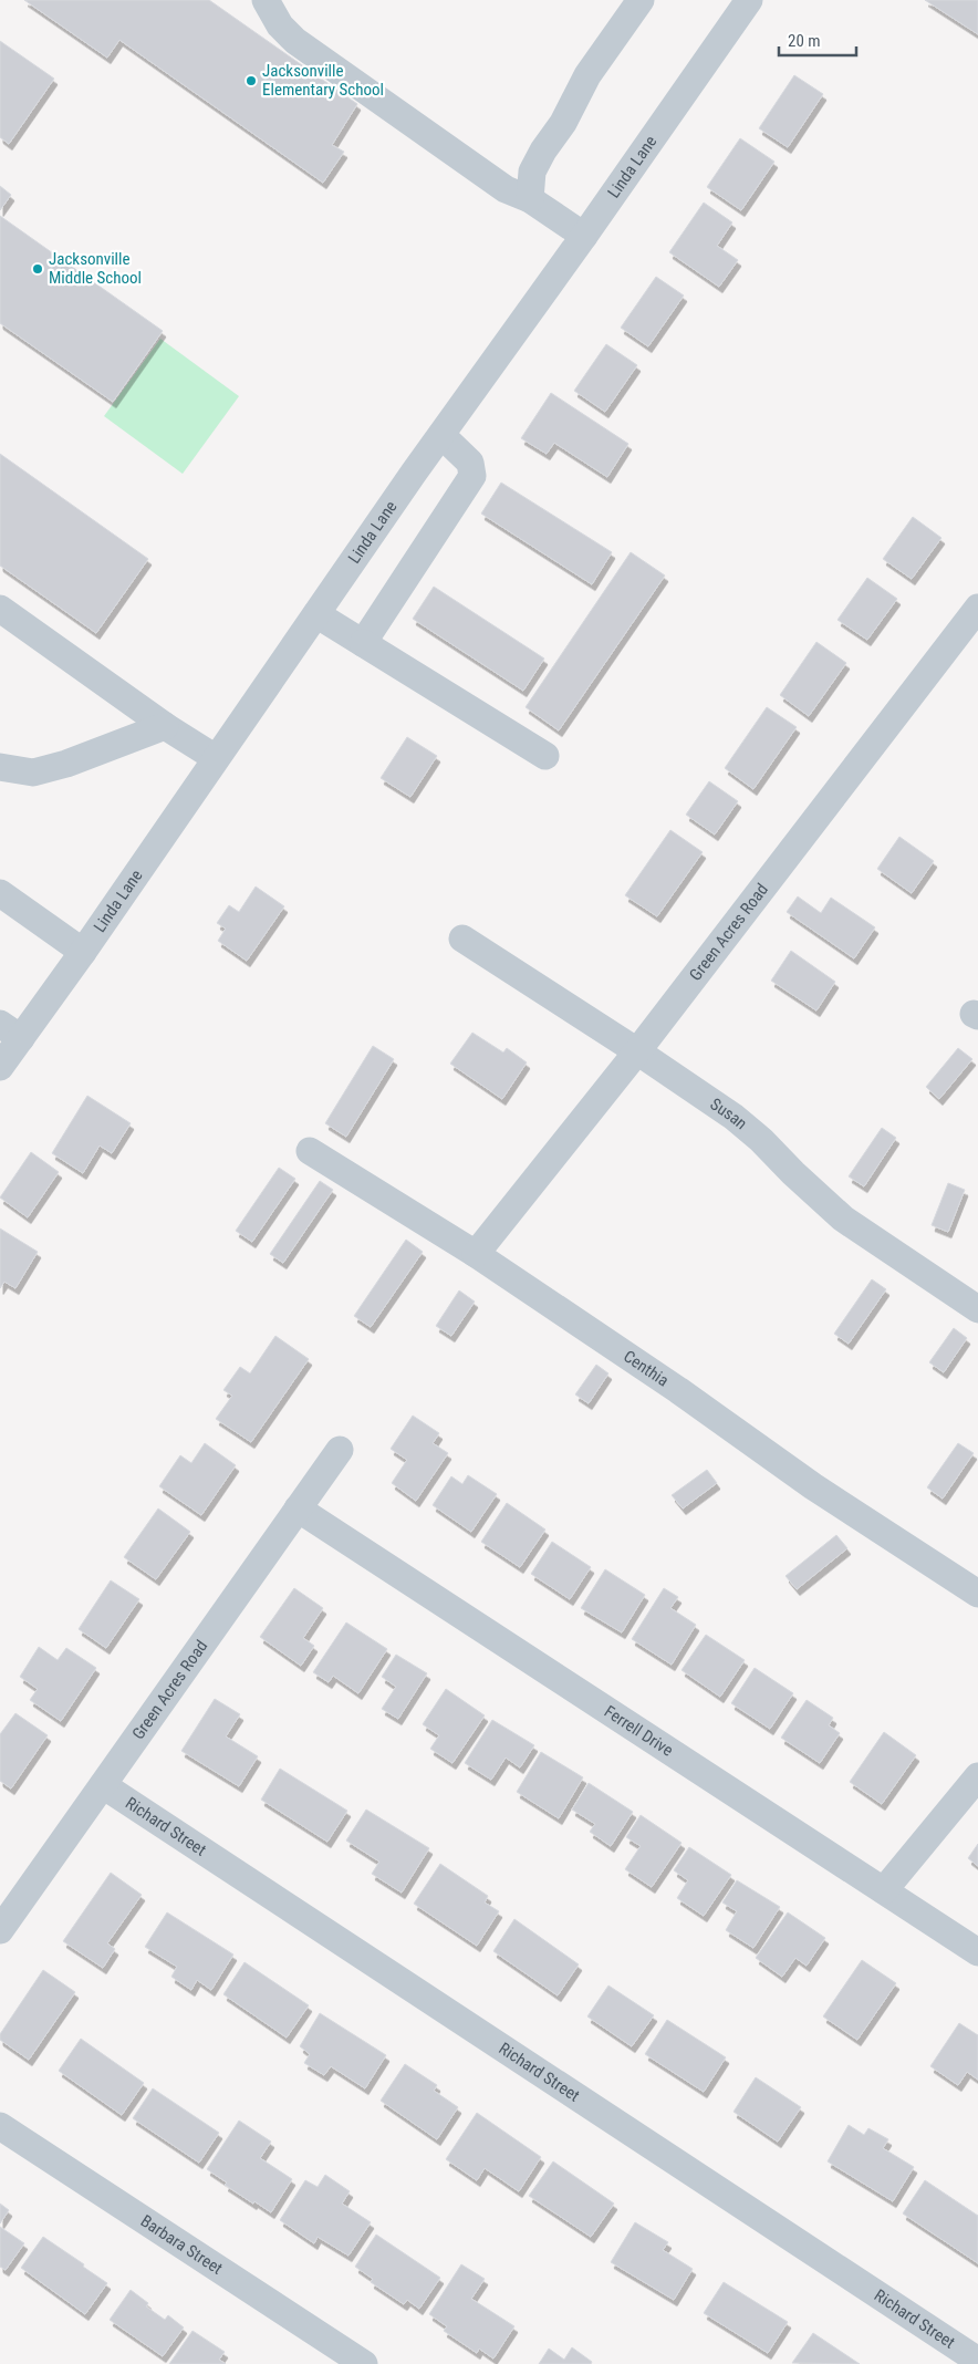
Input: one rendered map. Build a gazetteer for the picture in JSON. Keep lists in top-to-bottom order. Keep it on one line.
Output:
{"streets":{"street":["Linda Lane","Green Acres Road","Susan","Centhia","Ferrell Drive","Richard Street","Barbara Street"]},"crossings":[["Green Acres Road","Susan"],["Green Acres Road","Centhia"],["Green Acres Road","Ferrell Drive"],["Green Acres Road","Richard Street"]],"places":["Jacksonville Elementary School","Jacksonville Middle School"],"scale_bar":"20 m"}
